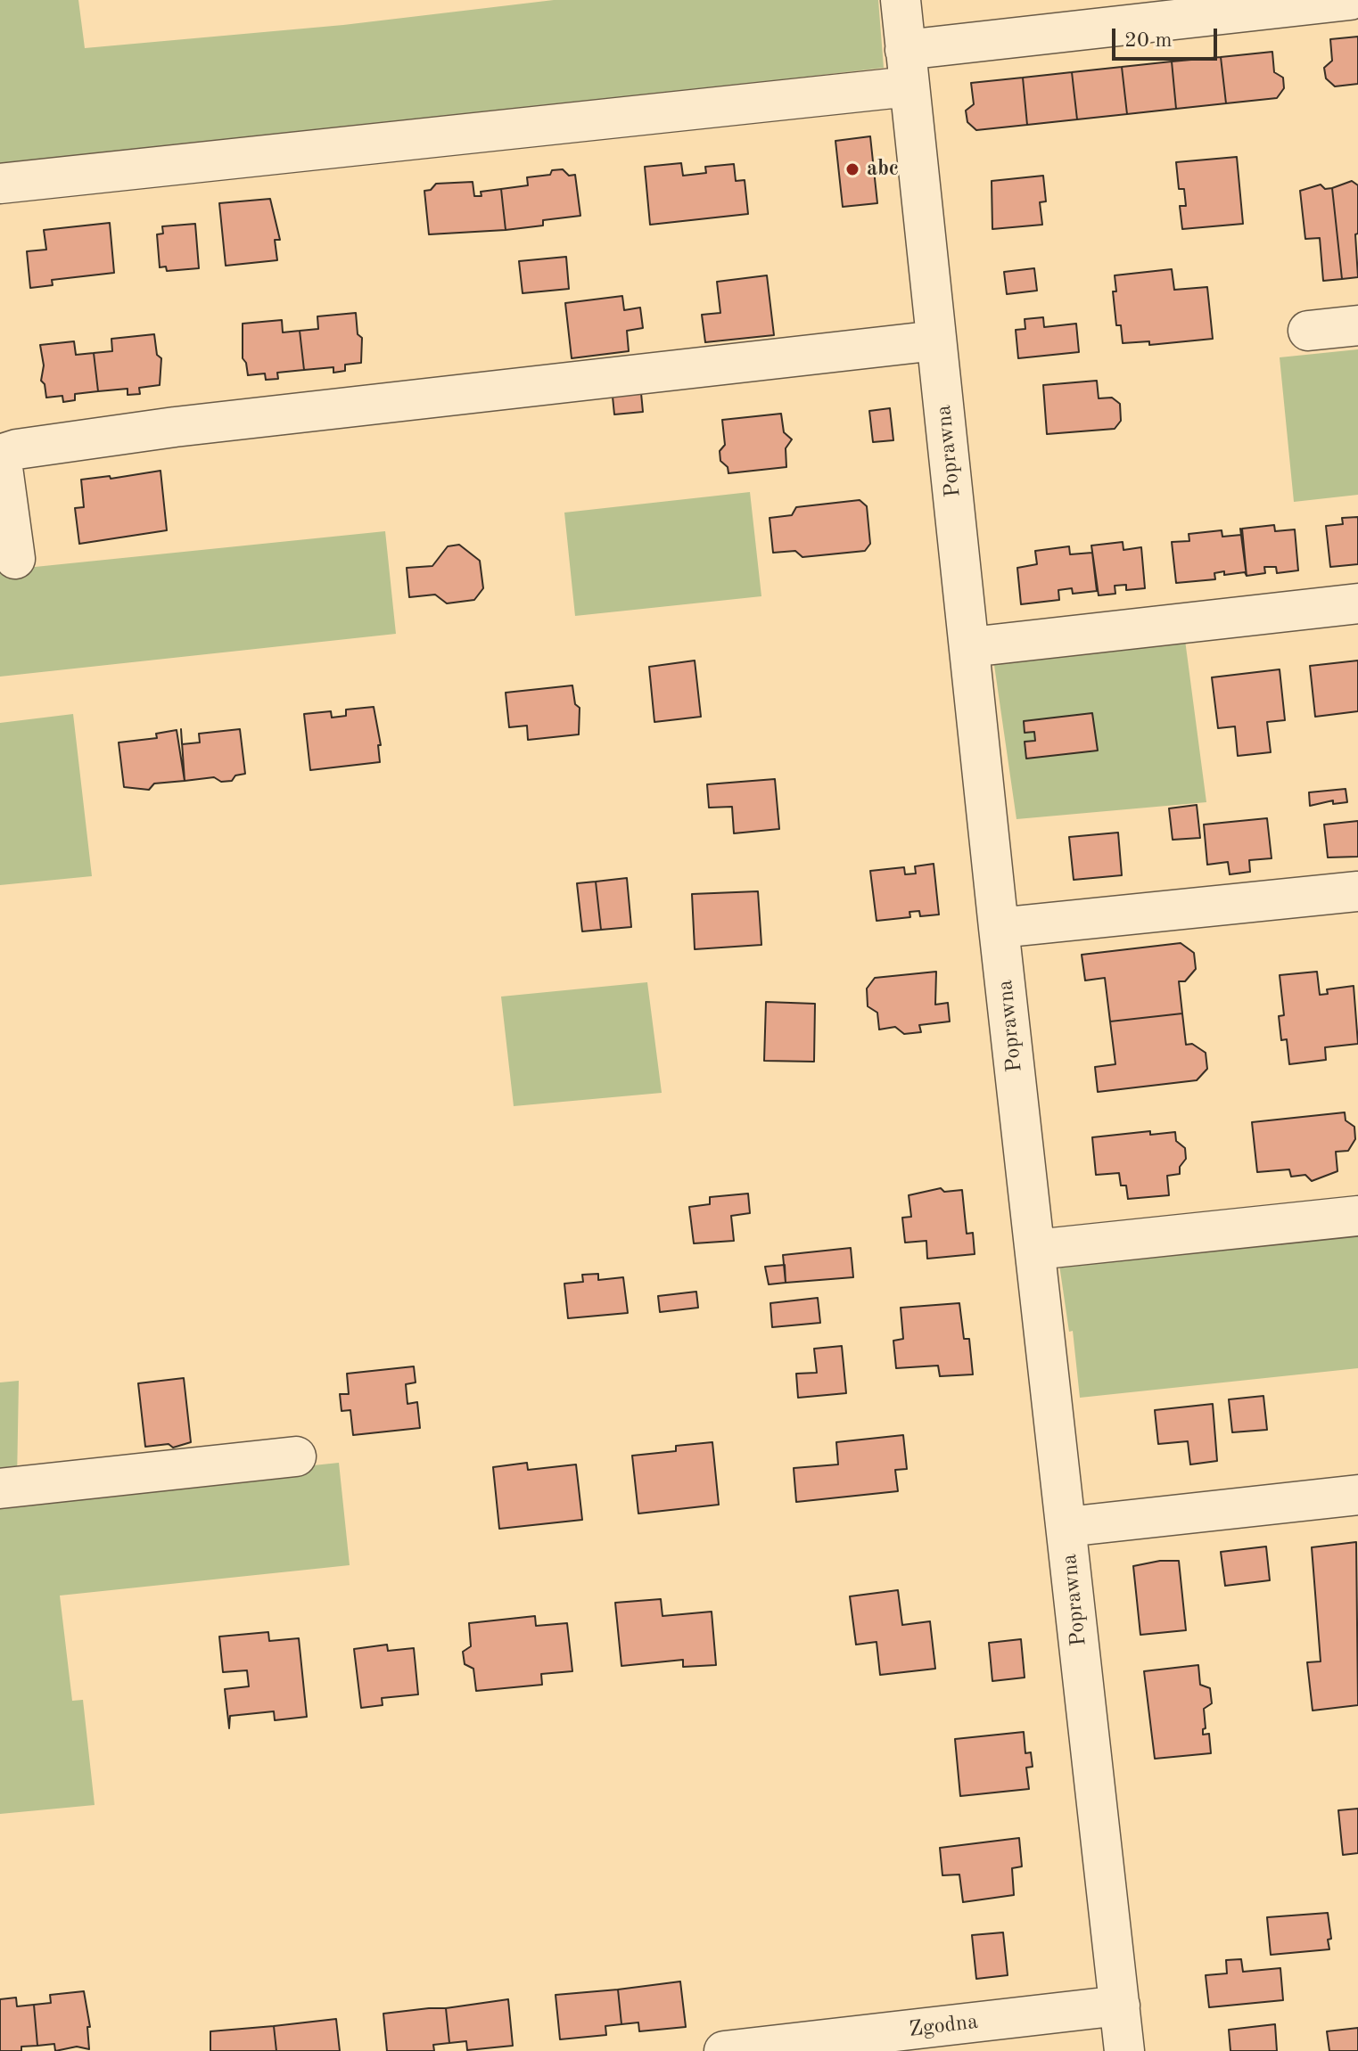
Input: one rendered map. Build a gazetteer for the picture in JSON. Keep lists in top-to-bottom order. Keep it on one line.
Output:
{"streets":{"street":["Poprawna","Zgodna"]},"crossings":[["Poprawna","Zgodna"]],"places":["abc"],"scale_bar":"20 m"}
